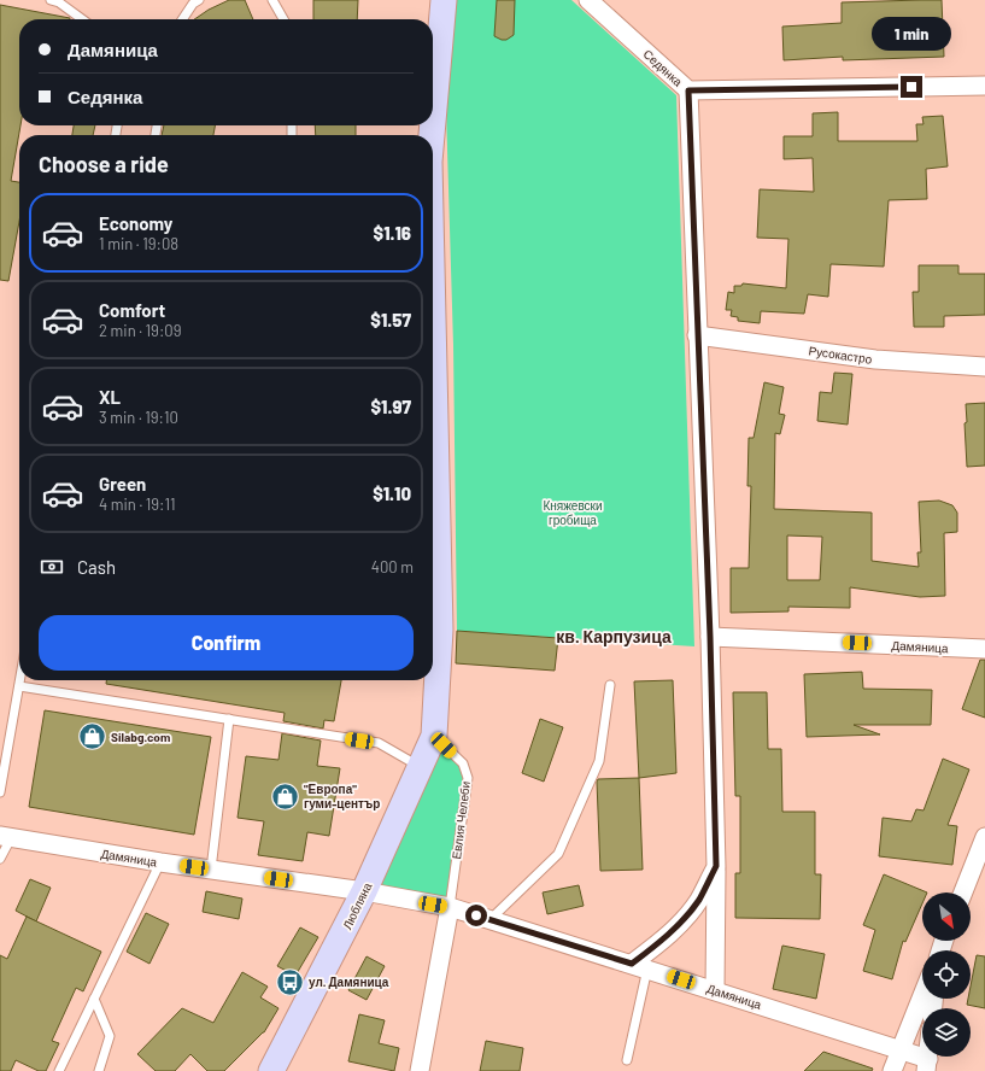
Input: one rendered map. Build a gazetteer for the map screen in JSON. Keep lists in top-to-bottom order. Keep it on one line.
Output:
{"streets":{"street":["Седянка","Русокастро","Дамяница","Евлия Челеби","Любляна"]},"crossings":[["Дамяница","Евлия Челеби"],["Дамяница","Любляна"],["Евлия Челеби","Любляна"]],"districts":["кв. Карпузица"],"parks":["Княжевски гробища"],"places":{"shop":["Silabg.com","\"Европа\" гуми-център"],"bus stop":["ул. Дамяница"]},"north":"bottom right","page":{"bubble":"1 min","banner":["Дамяница","Седянка"],"heading":"Choose a ride","list":[{"name":"Economy","note":"1 min · 19:08","value":"$1.16"},{"name":"Comfort","note":"2 min · 19:09","value":"$1.57"},{"name":"XL","note":"3 min · 19:10","value":"$1.97"},{"name":"Green","note":"4 min · 19:11","value":"$1.10"}],"pay":["Cash","400 m"],"buttons":"Confirm"}}
